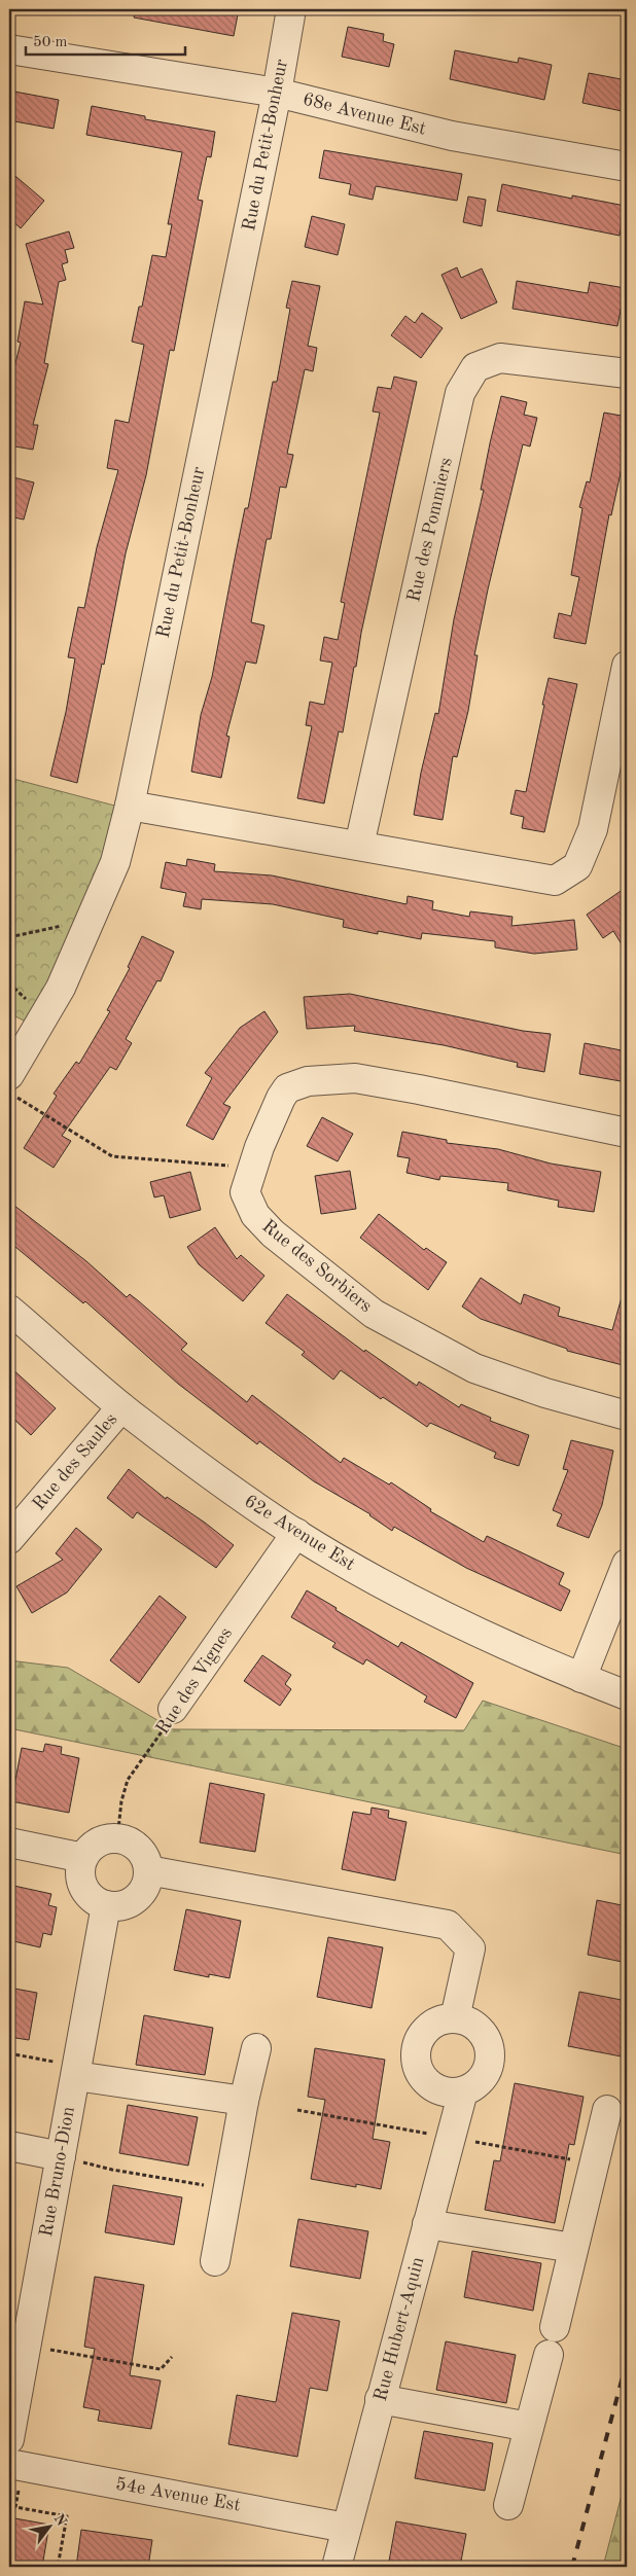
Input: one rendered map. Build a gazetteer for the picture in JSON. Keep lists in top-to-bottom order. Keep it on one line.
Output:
{"streets":{"street":["68e Avenue Est","Rue du Petit-Bonheur","Rue des Pommiers","Rue des Sorbiers","Rue des Saules","62e Avenue Est","Rue des Vignes","Rue Bruno-Dion","Rue Hubert-Aquin","54e Avenue Est"]},"crossings":[["68e Avenue Est","Rue du Petit-Bonheur"],["Rue des Saules","62e Avenue Est"],["62e Avenue Est","Rue des Vignes"],["Rue des Vignes","Rue Bruno-Dion"],["Rue Hubert-Aquin","54e Avenue Est"]],"scale_bar":"50 m","north":"top right"}
